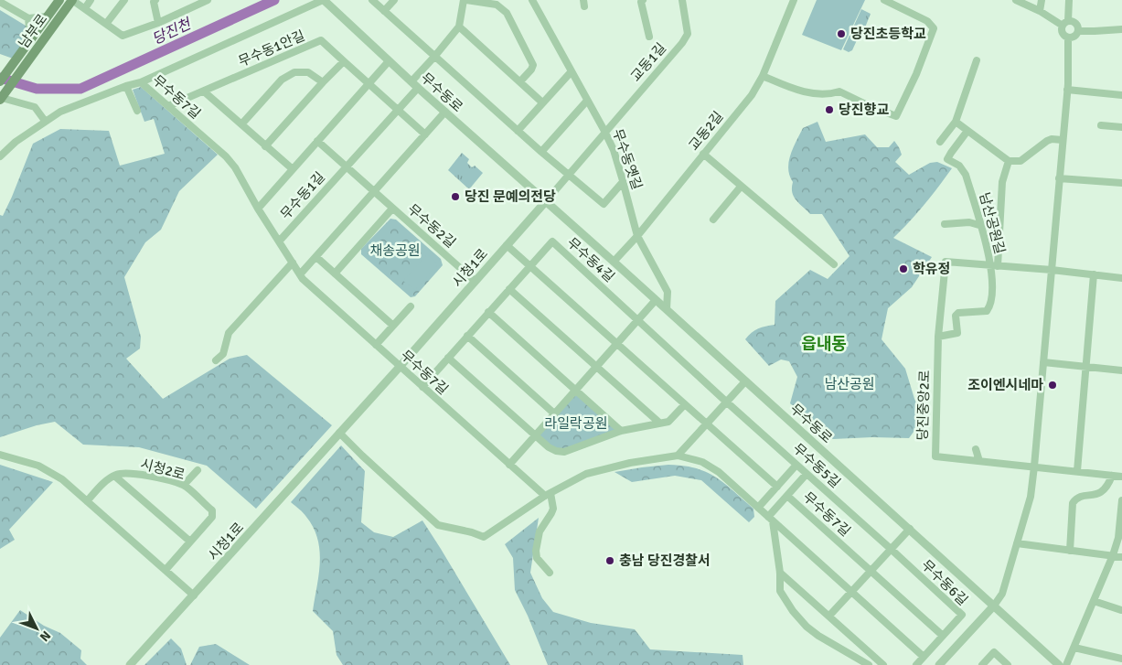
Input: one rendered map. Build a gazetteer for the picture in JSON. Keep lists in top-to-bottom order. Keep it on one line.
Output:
{"streets":{"main road":["남부로"],"street":["무수동1안길","교동1길","무수동로","무수동7길","교동2길","무수동옛길","무수동1길","남산공원길","무수동2길","무수동4길","시청1로","당진중앙2로","무수동5길","시청2로","무수동6길"]},"crossings":[["무수동1안길","무수동7길"],["무수동1안길","무수동1길"],["교동1길","무수동옛길"],["무수동로","교동2길"],["무수동로","무수동옛길"],["무수동로","무수동1길"],["무수동로","시청1로"],["무수동7길","무수동1길"],["무수동7길","무수동4길"],["무수동7길","시청1로"],["교동2길","무수동옛길"],["남산공원길","당진중앙2로"],["무수동2길","시청1로"],["무수동4길","무수동5길"],["무수동5길","무수동6길"]],"districts":["읍내동"],"water":["당진천"],"parks":["채송공원","남산공원","라일락공원"],"places":["당진초등학교","당진향교","당진 문예의전당","학유정","조이엔시네마","충남 당진경찰서"],"north":"bottom right"}
